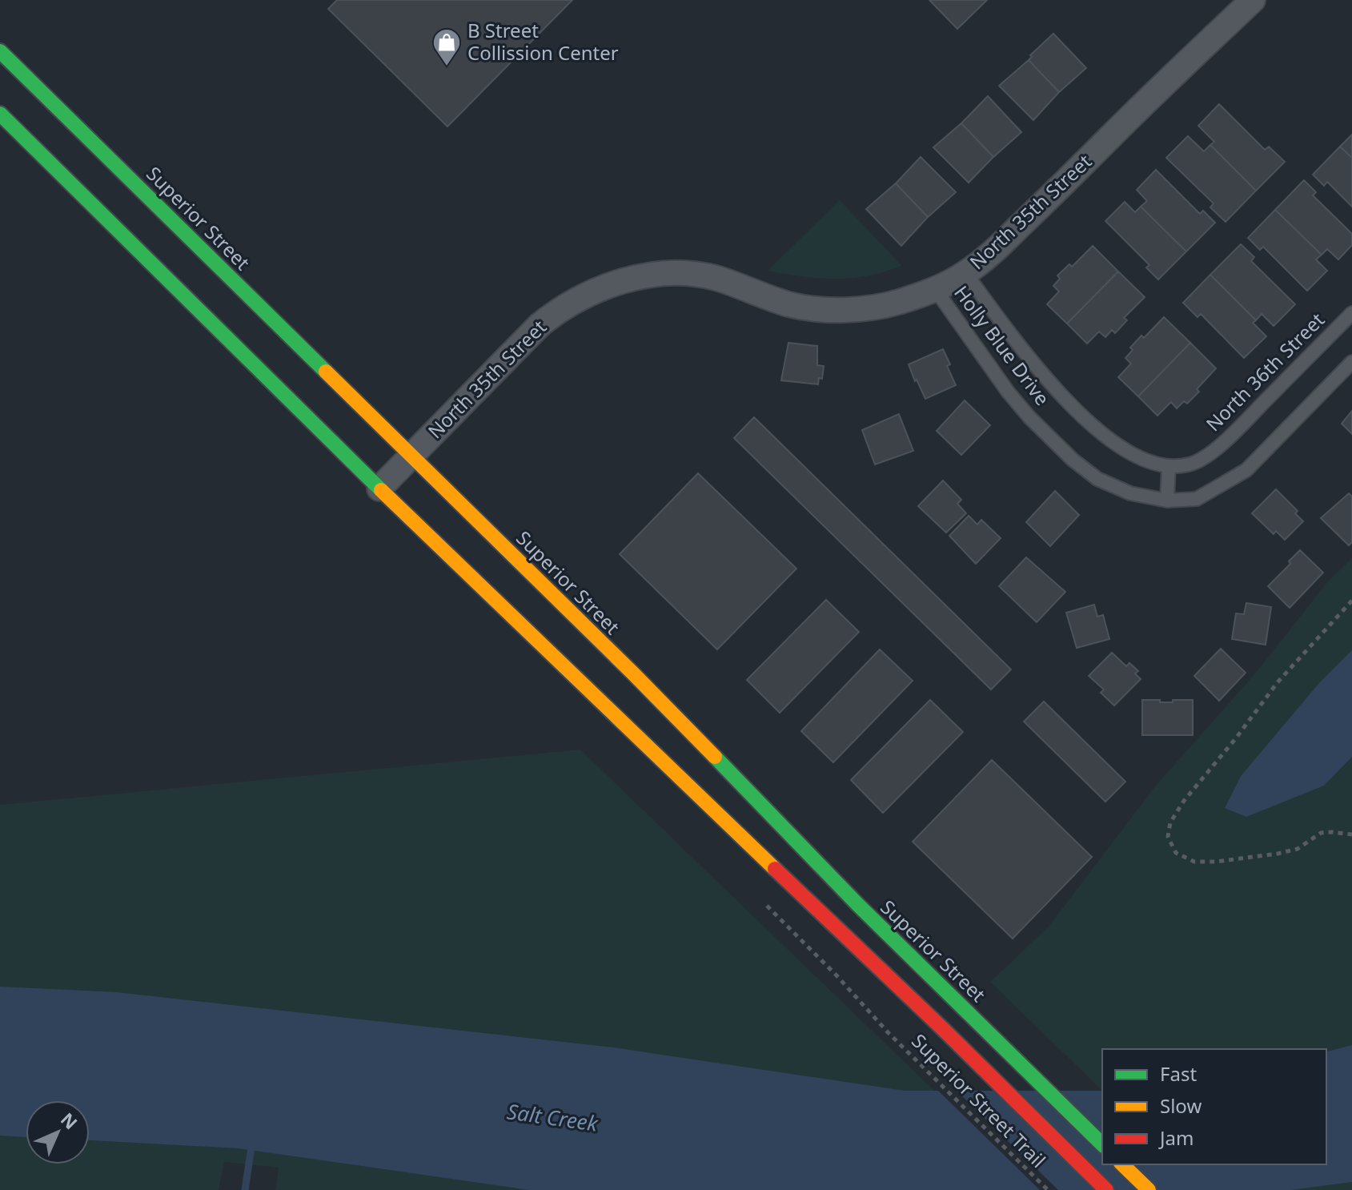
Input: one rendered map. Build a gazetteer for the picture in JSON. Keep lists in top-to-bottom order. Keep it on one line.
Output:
{"streets":{"main road":["Superior Street"],"street":["North 35th Street"],"lane":["Holly Blue Drive","North 36th Street"],"path":["Superior Street Trail"]},"crossings":[["North 35th Street","Superior Street"],["North 35th Street","Holly Blue Drive"],["Holly Blue Drive","North 36th Street"]],"water":["Salt Creek"],"places":{"shop":["B Street Collission Center"]},"legend":["Fast","Slow","Jam"],"north":"top right"}
